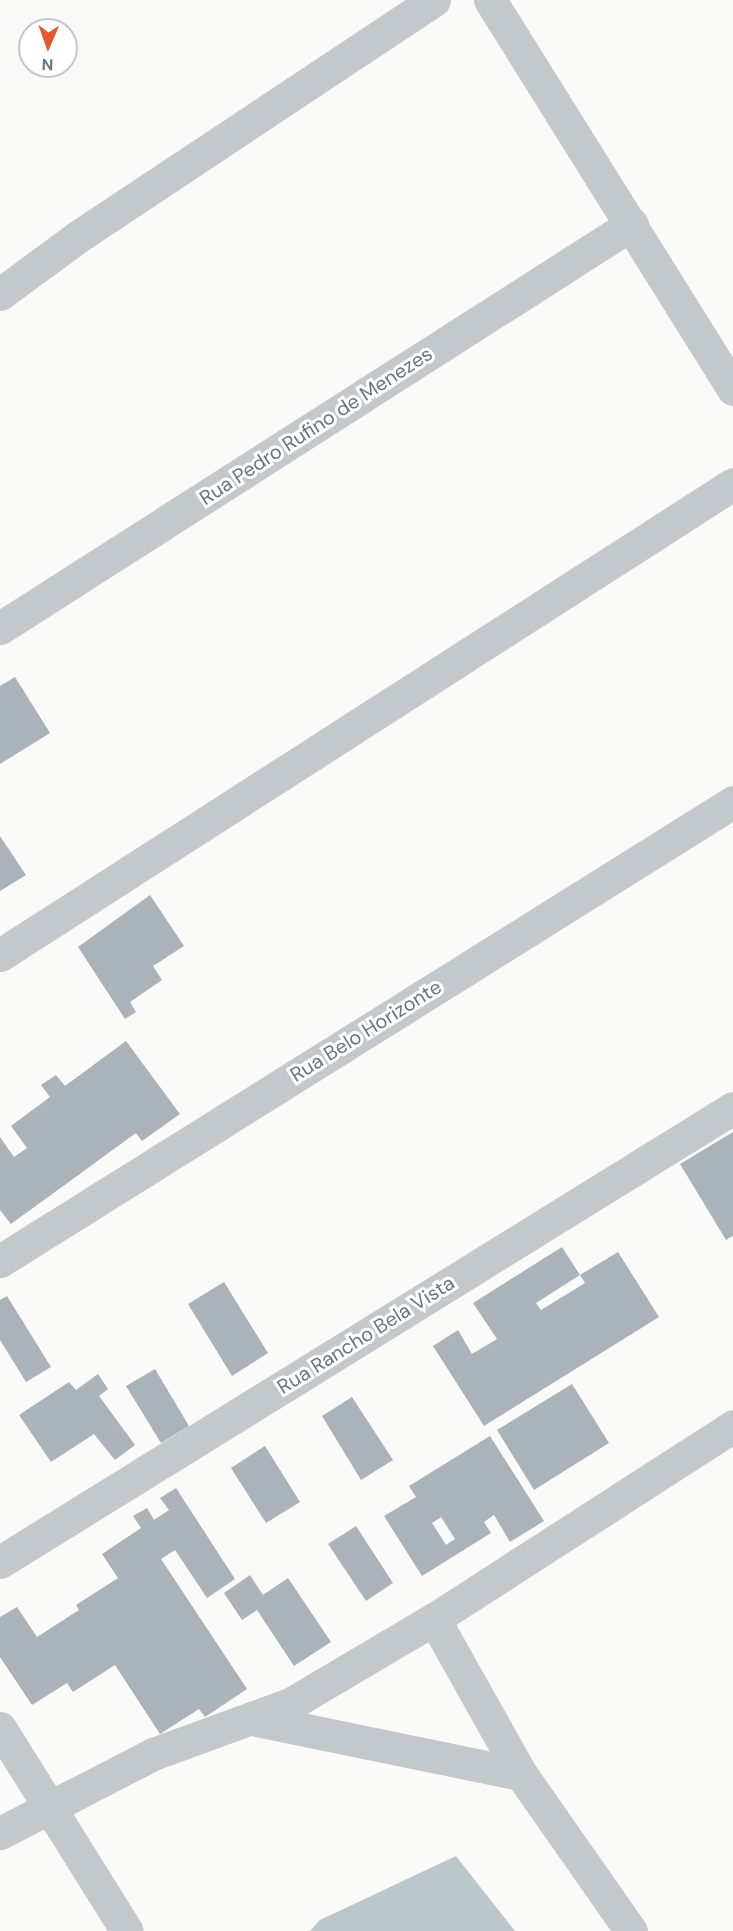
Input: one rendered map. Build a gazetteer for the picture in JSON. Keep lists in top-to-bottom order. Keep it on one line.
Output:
{"streets":{"street":["Rua Pedro Rufino de Menezes","Rua Belo Horizonte","Rua Rancho Bela Vista"]},"north":"bottom"}
